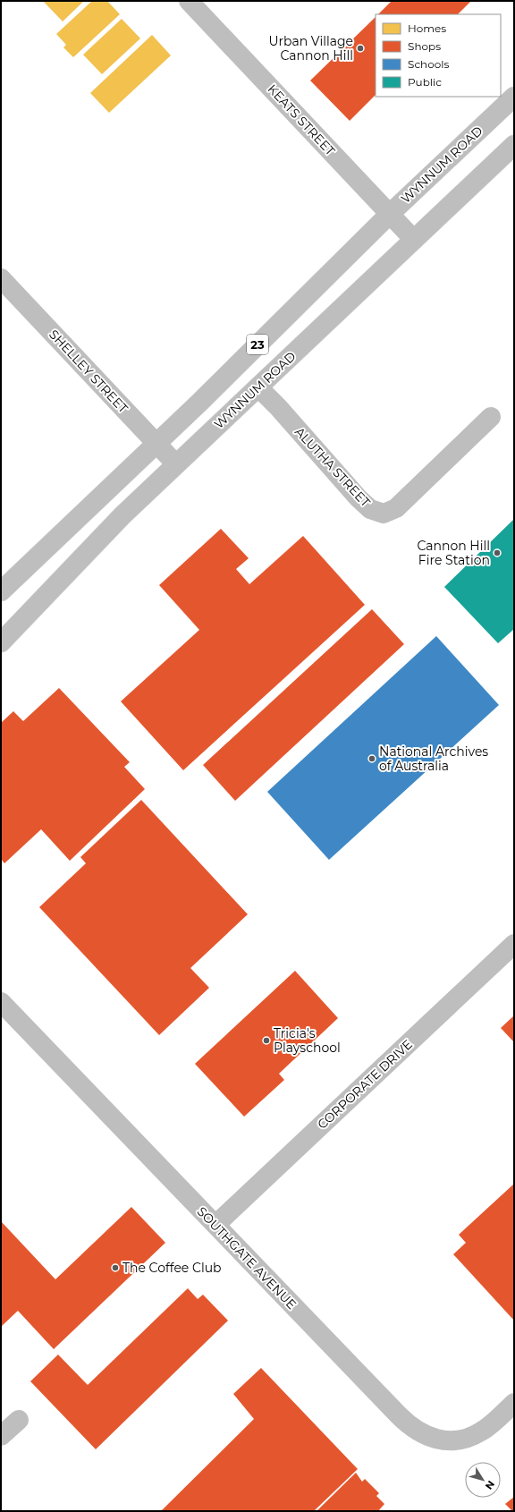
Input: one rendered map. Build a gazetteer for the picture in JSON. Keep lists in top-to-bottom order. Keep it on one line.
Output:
{"streets":{"street":["KEATS STREET","WYNNUM ROAD","23","SHELLEY STREET","ALUTHA STREET","CORPORATE DRIVE","SOUTHGATE AVENUE"]},"crossings":[["KEATS STREET","WYNNUM ROAD"],["WYNNUM ROAD","SHELLEY STREET"],["WYNNUM ROAD","ALUTHA STREET"],["CORPORATE DRIVE","SOUTHGATE AVENUE"]],"places":["Urban Village Cannon Hill","Cannon Hill Fire Station","National Archives of Australia","Tricia's Playschool","The Coffee Club"],"legend":["Homes","Shops","Schools","Public"],"north":"bottom right"}
